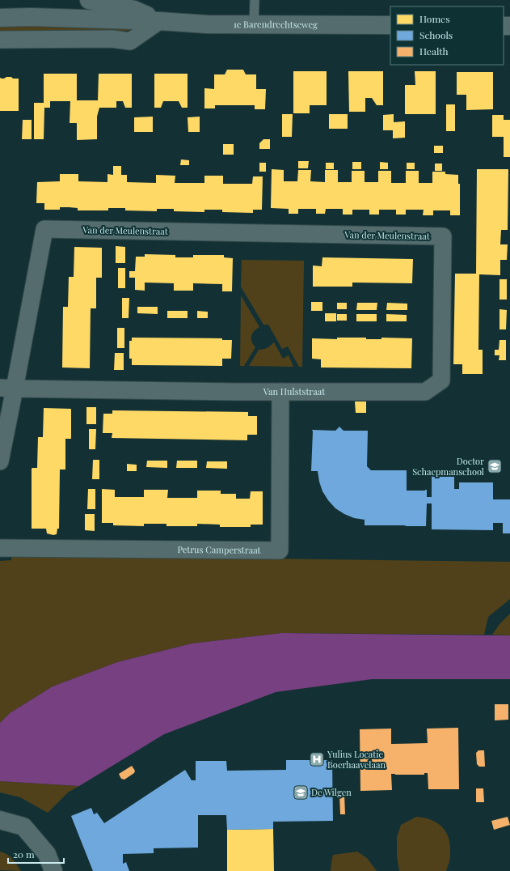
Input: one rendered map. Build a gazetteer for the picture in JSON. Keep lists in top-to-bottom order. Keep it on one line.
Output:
{"streets":{"main road":["1e Barendrechtseweg"],"street":["Van der Meulenstraat","Van Hulststraat","Petrus Camperstraat"]},"crossings":[["Van der Meulenstraat","Van Hulststraat"],["Van Hulststraat","Petrus Camperstraat"]],"places":{"school or university":["Doctor Schaepmanschool","De Wilgen"],"hospital":["Yulius Locatie Boerhaavelaan"]},"legend":["Homes","Schools","Health"],"scale_bar":"20 m"}
